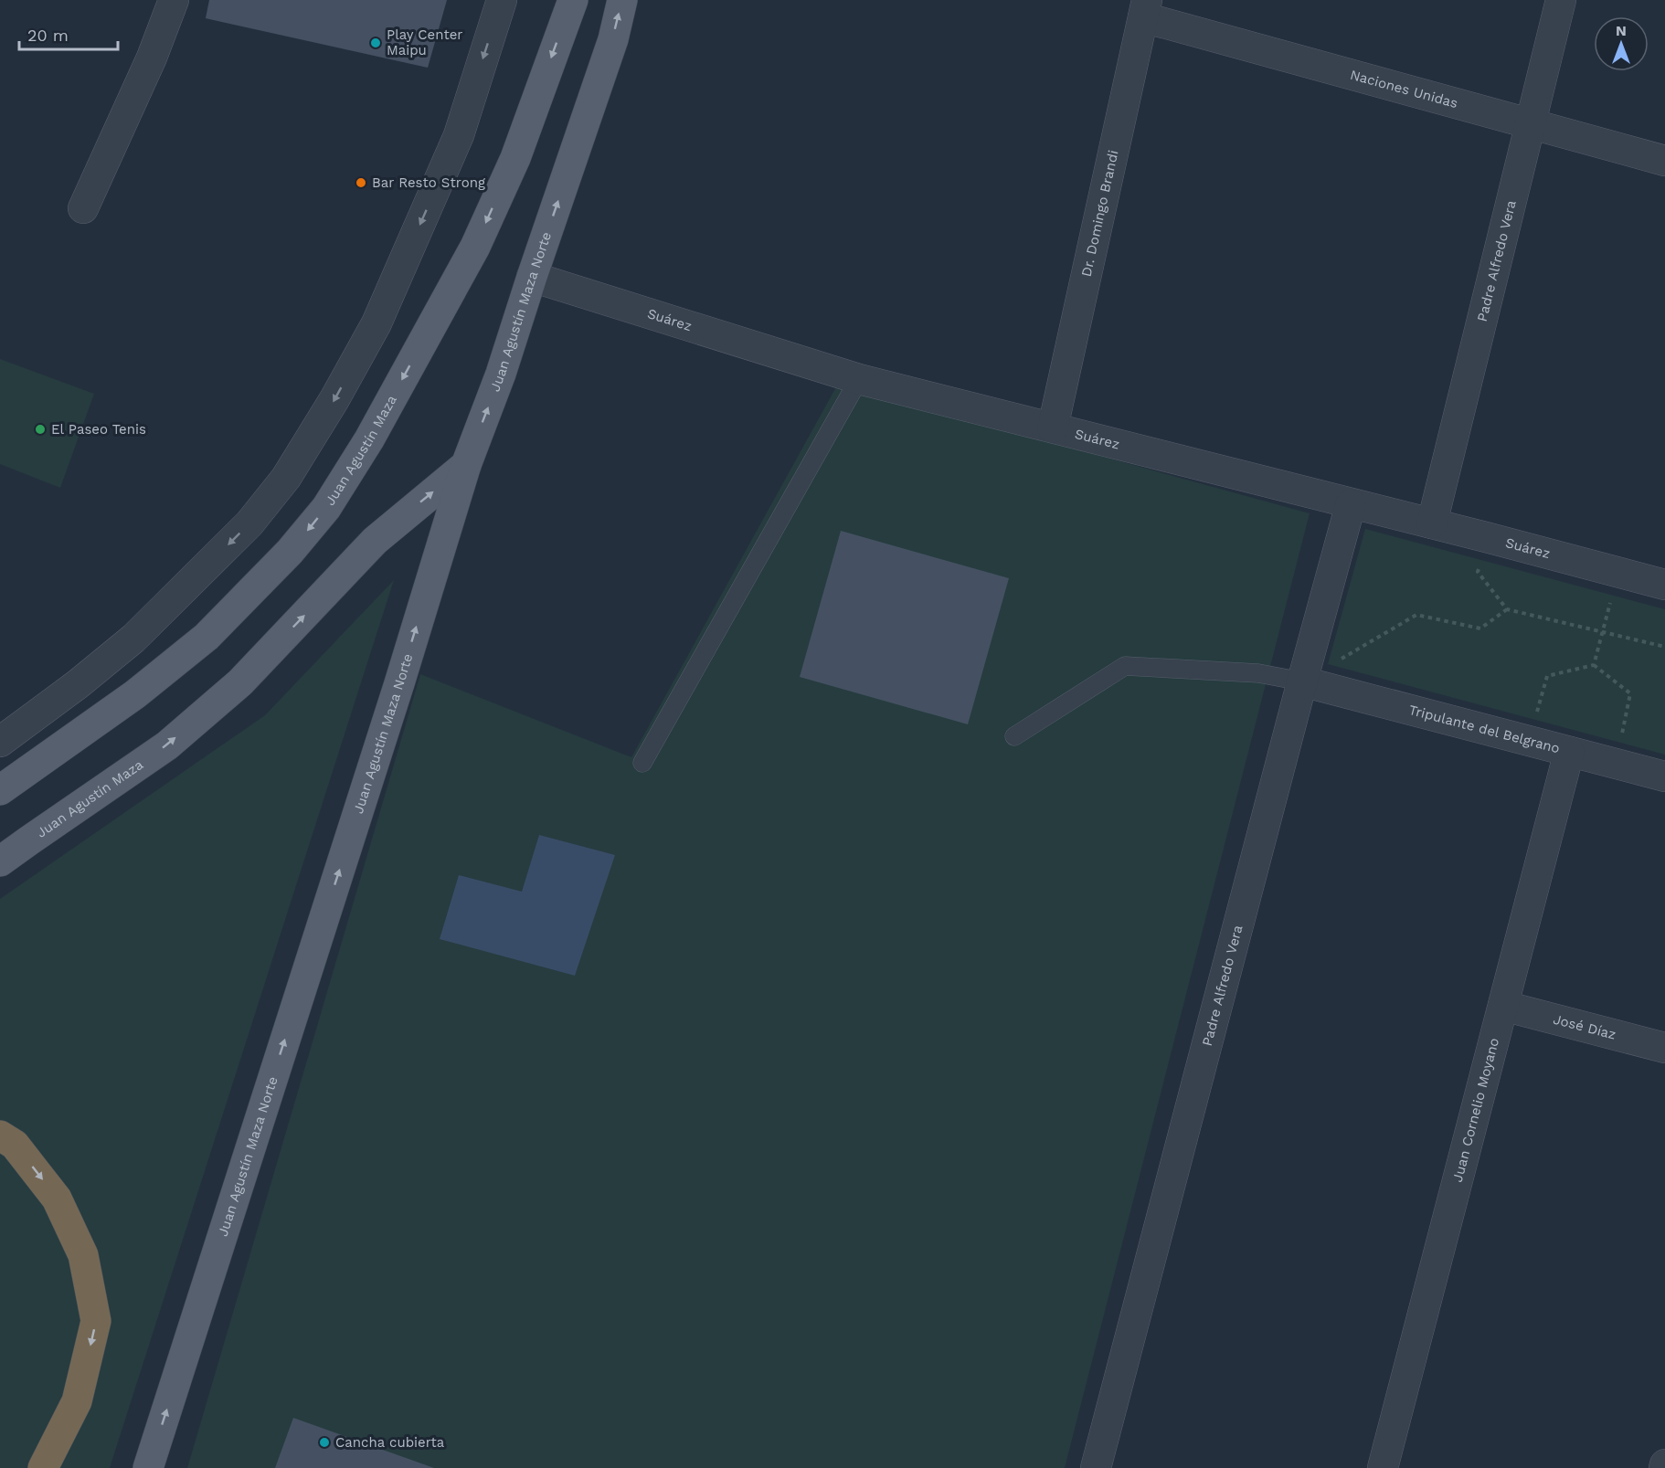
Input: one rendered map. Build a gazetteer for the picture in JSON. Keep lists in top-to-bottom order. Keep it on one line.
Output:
{"streets":{"main road":["Juan Agustín Maza Norte","Juan Agustín Maza"],"street":["Naciones Unidas","Dr. Domingo Brandi","Padre Alfredo Vera","Suárez","Tripulante del Belgrano","José Díaz","Juan Cornelio Moyano"]},"crossings":[["Naciones Unidas","Dr. Domingo Brandi"],["Naciones Unidas","Padre Alfredo Vera"],["Dr. Domingo Brandi","Suárez"],["Padre Alfredo Vera","Suárez"],["Padre Alfredo Vera","Tripulante del Belgrano"],["Juan Agustín Maza Norte","Suárez"],["Juan Agustín Maza Norte","Juan Agustín Maza"],["Tripulante del Belgrano","Juan Cornelio Moyano"],["José Díaz","Juan Cornelio Moyano"]],"one_way":["Juan Agustín Maza Norte"],"places":["Play Center Maipu","Bar Resto Strong","El Paseo Tenis","Cancha cubierta"],"scale_bar":"20 m","north":"top"}
